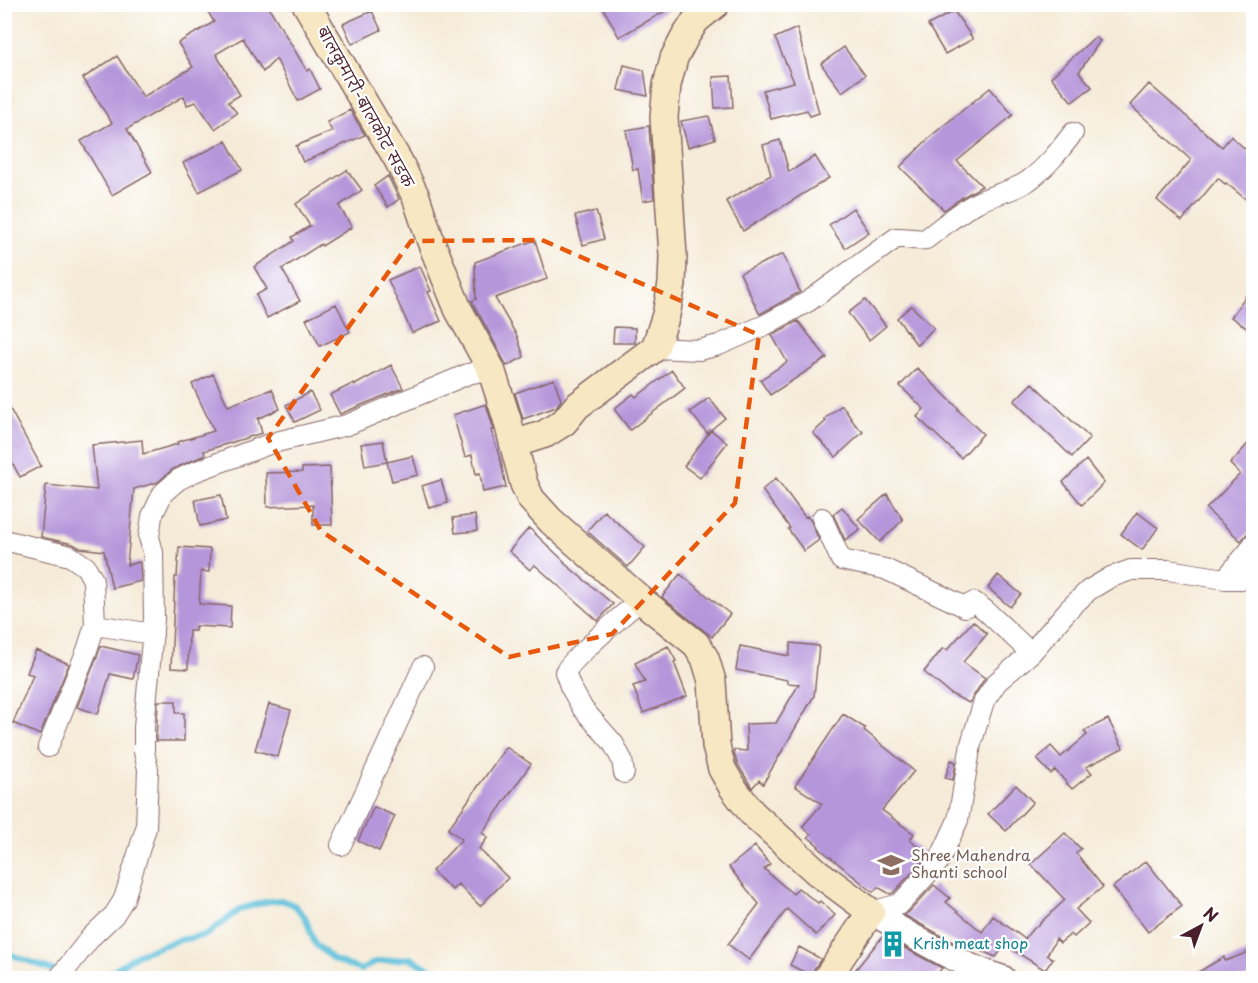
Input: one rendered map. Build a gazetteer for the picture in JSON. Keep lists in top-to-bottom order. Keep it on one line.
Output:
{"streets":{"main road":["बालकुमारी-बालकोट सडक"]},"places":{"school or university":["Shree Mahendra Shanti school"],"building":["Krish meat shop"]},"north":"top right"}
